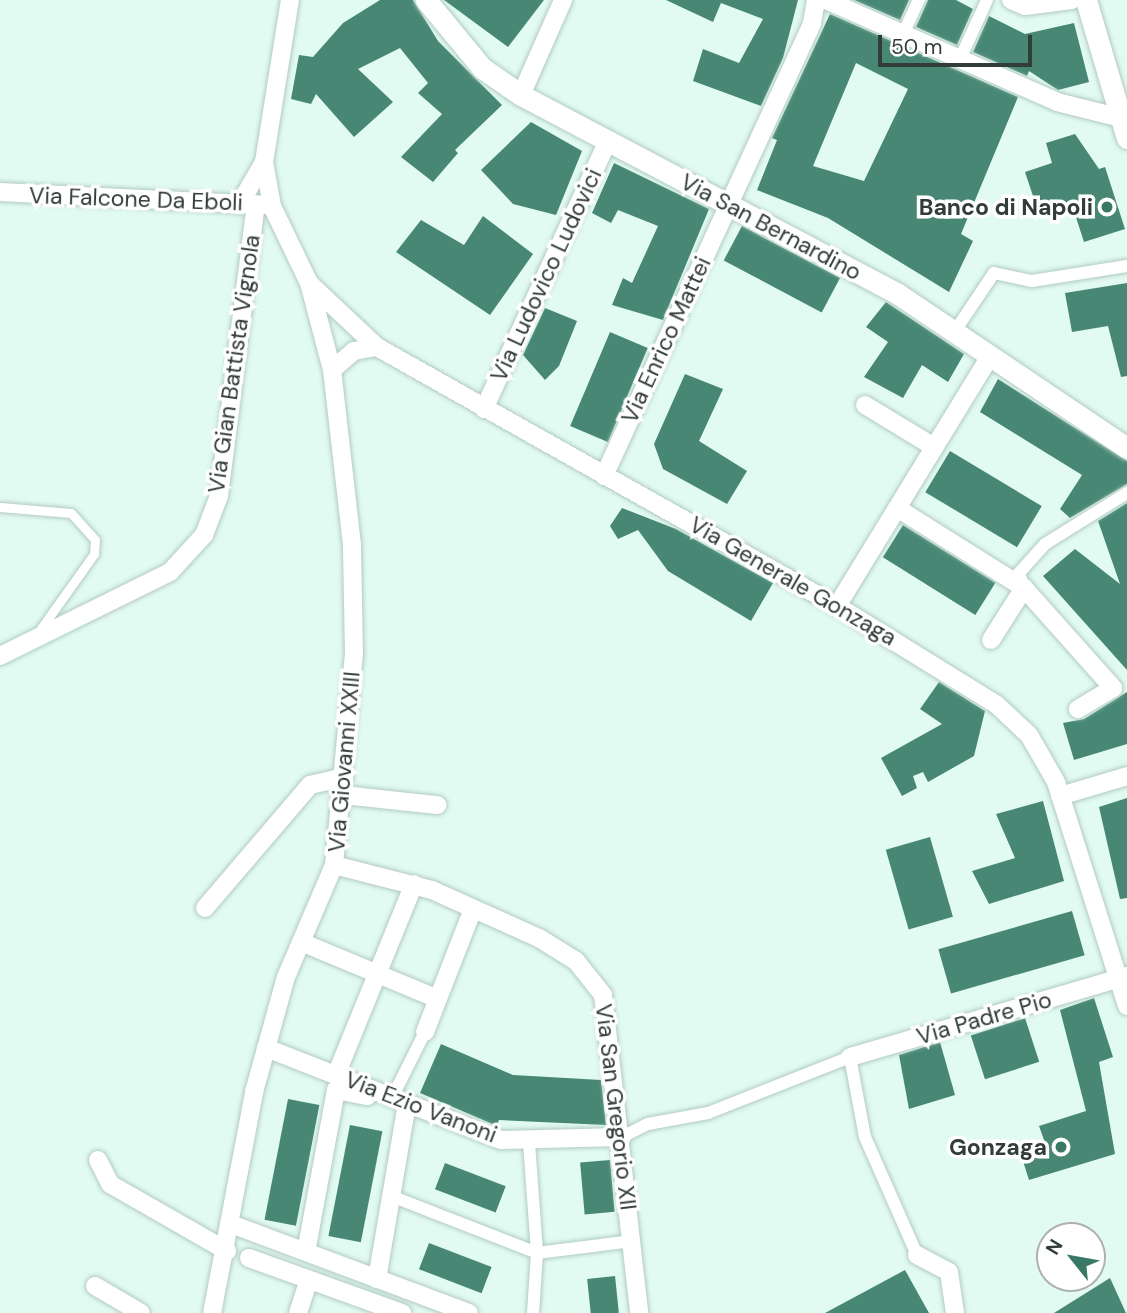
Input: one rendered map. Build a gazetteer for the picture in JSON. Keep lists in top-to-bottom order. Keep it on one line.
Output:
{"streets":{"street":["Via Falcone Da Eboli","Via San Bernardino","Via Ludovico Ludovici","Via Enrico Mattei","Via Gian Battista Vignola","Via Generale Gonzaga","Via Giovanni XXIII","Via Padre Pio","Via Ezio Vanoni","Via San Gregorio XII"]},"crossings":[["Via Falcone Da Eboli","Via Gian Battista Vignola"],["Via Falcone Da Eboli","Via Giovanni XXIII"],["Via San Bernardino","Via Ludovico Ludovici"],["Via San Bernardino","Via Enrico Mattei"],["Via Ludovico Ludovici","Via Generale Gonzaga"],["Via Enrico Mattei","Via Generale Gonzaga"],["Via Gian Battista Vignola","Via Giovanni XXIII"],["Via Generale Gonzaga","Via Giovanni XXIII"],["Via Generale Gonzaga","Via Padre Pio"],["Via Giovanni XXIII","Via Ezio Vanoni"],["Via Giovanni XXIII","Via San Gregorio XII"],["Via Ezio Vanoni","Via San Gregorio XII"]],"places":["Banco di Napoli","Gonzaga"],"scale_bar":"50 m","north":"top left"}
